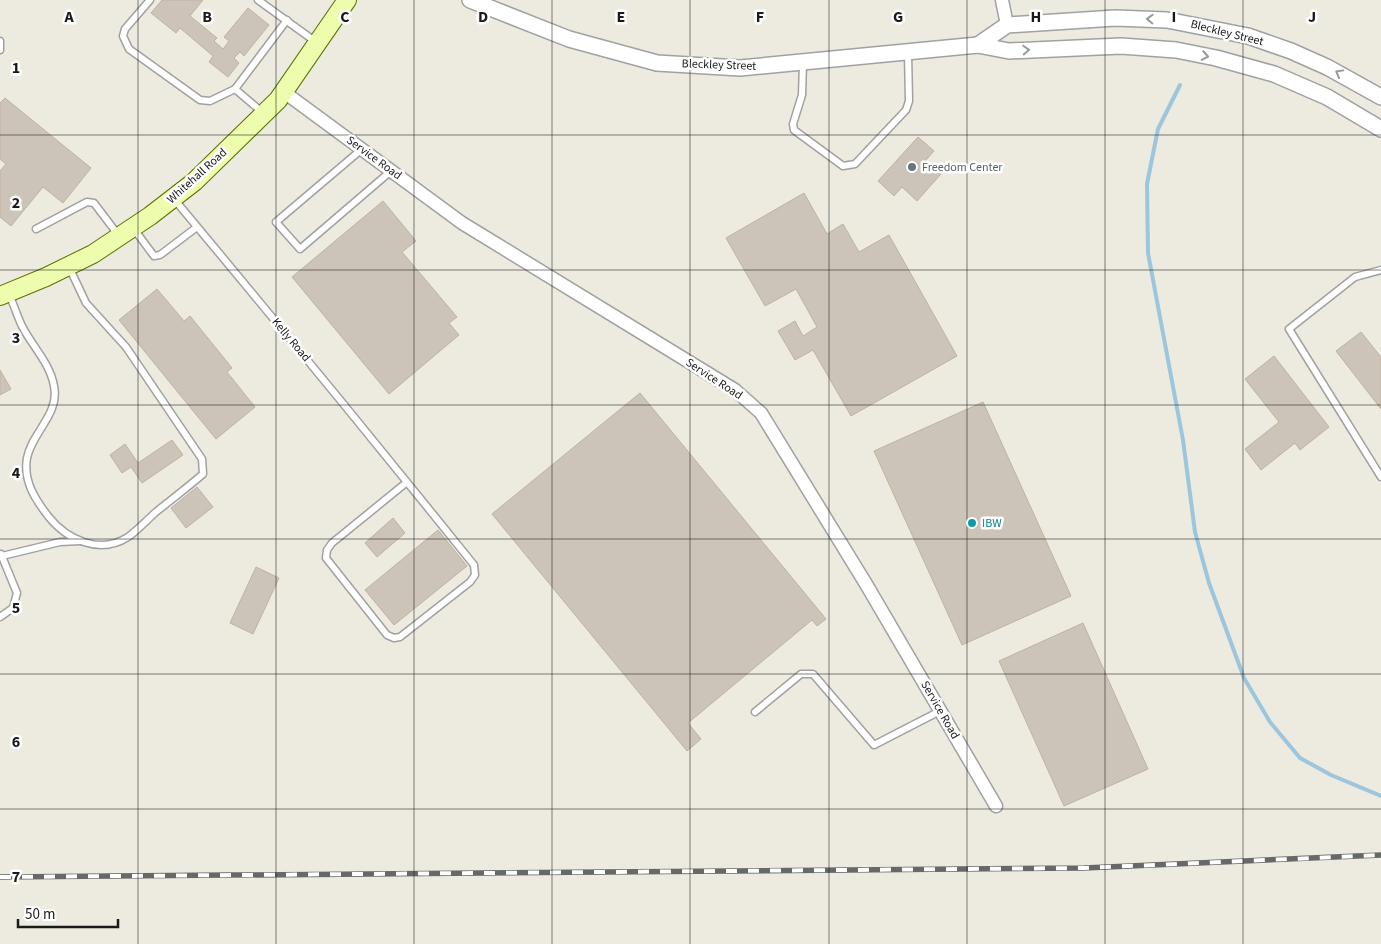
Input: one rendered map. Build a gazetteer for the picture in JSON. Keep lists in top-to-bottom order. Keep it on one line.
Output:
{"streets":{"main road":["Whitehall Road"],"street":["Bleckley Street","Service Road"],"lane":["Kelly Road"]},"crossings":[["Service Road","Whitehall Road"],["Whitehall Road","Kelly Road"]],"places":["Freedom Center","IBW"],"scale_bar":"50 m","grid":{"columns":["A","B","C","D","E","F","G","H","I","J"],"rows":["1","2","3","4","5","6","7"]}}
